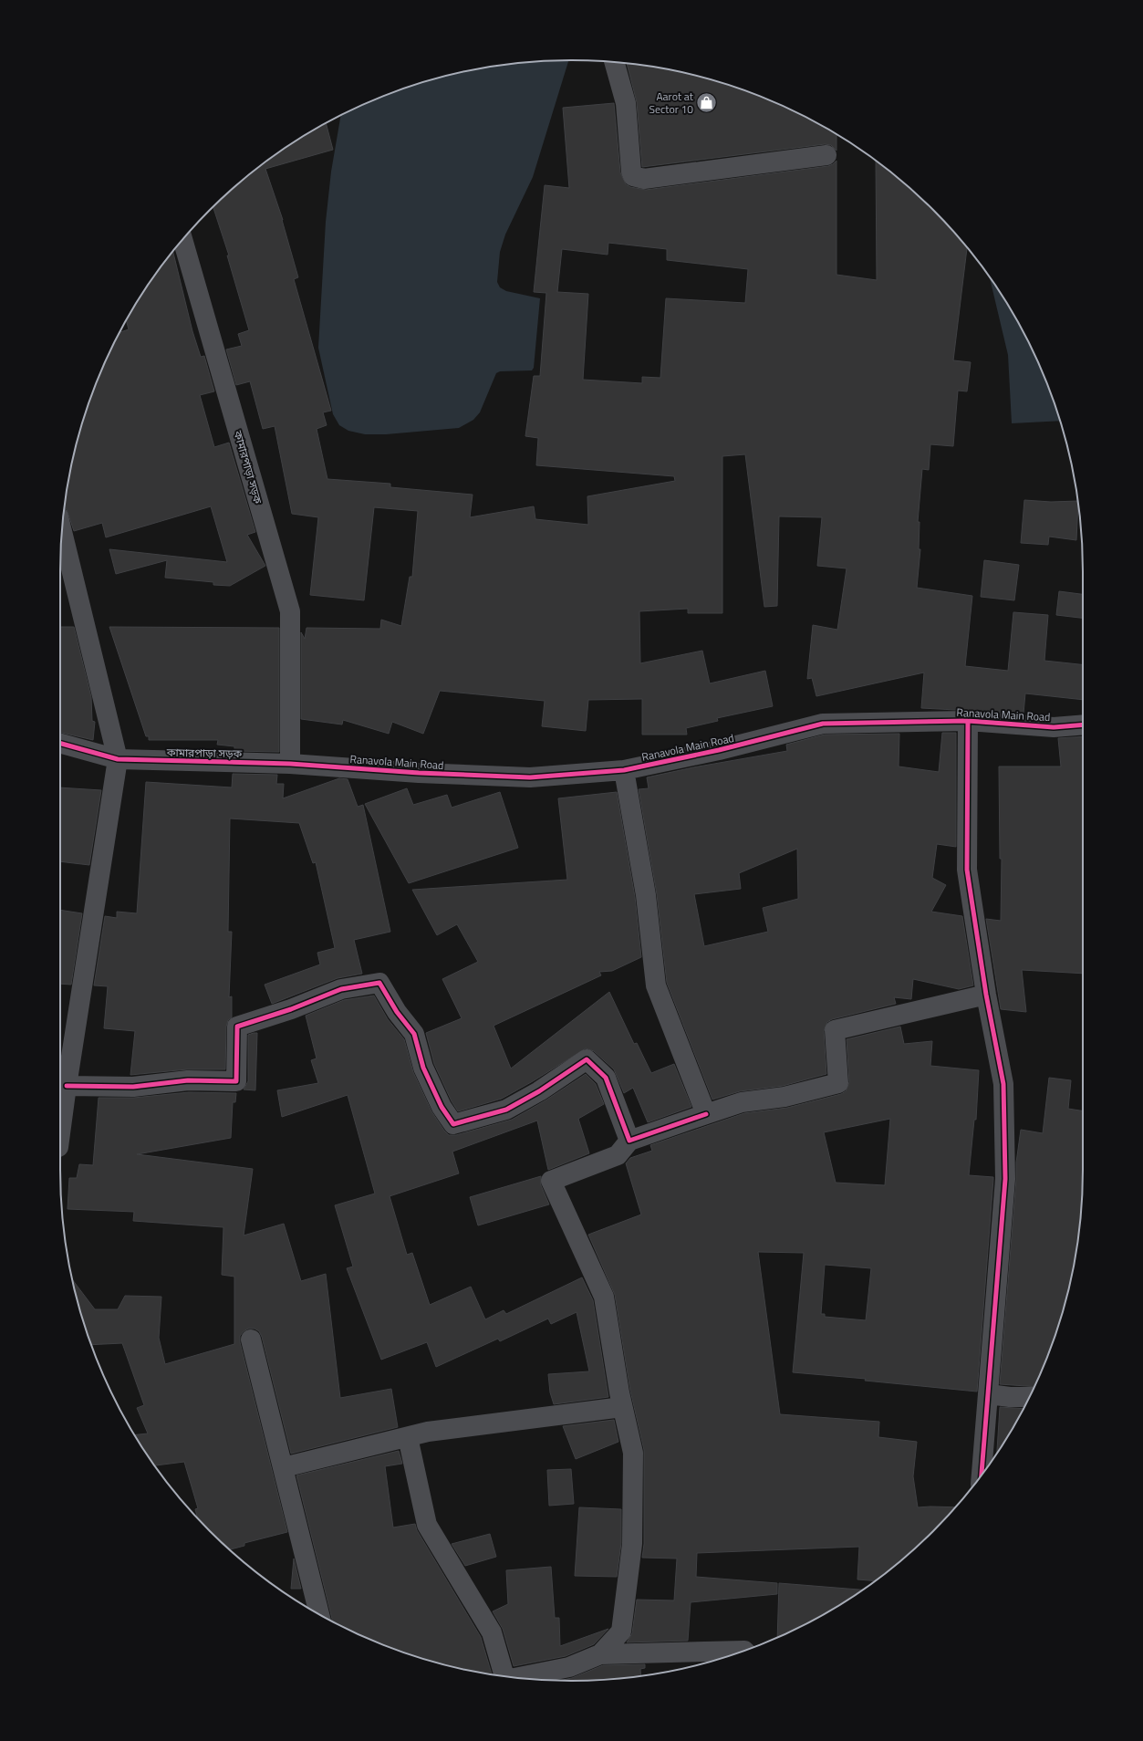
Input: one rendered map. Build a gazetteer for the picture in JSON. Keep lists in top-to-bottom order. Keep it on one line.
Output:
{"streets":{"street":["কামারপাড়া সড়ক","Ranavola Main Road"]},"crossings":[["কামারপাড়া সড়ক","Ranavola Main Road"]],"places":{"shop":["Aarot at Sector 10"]}}
